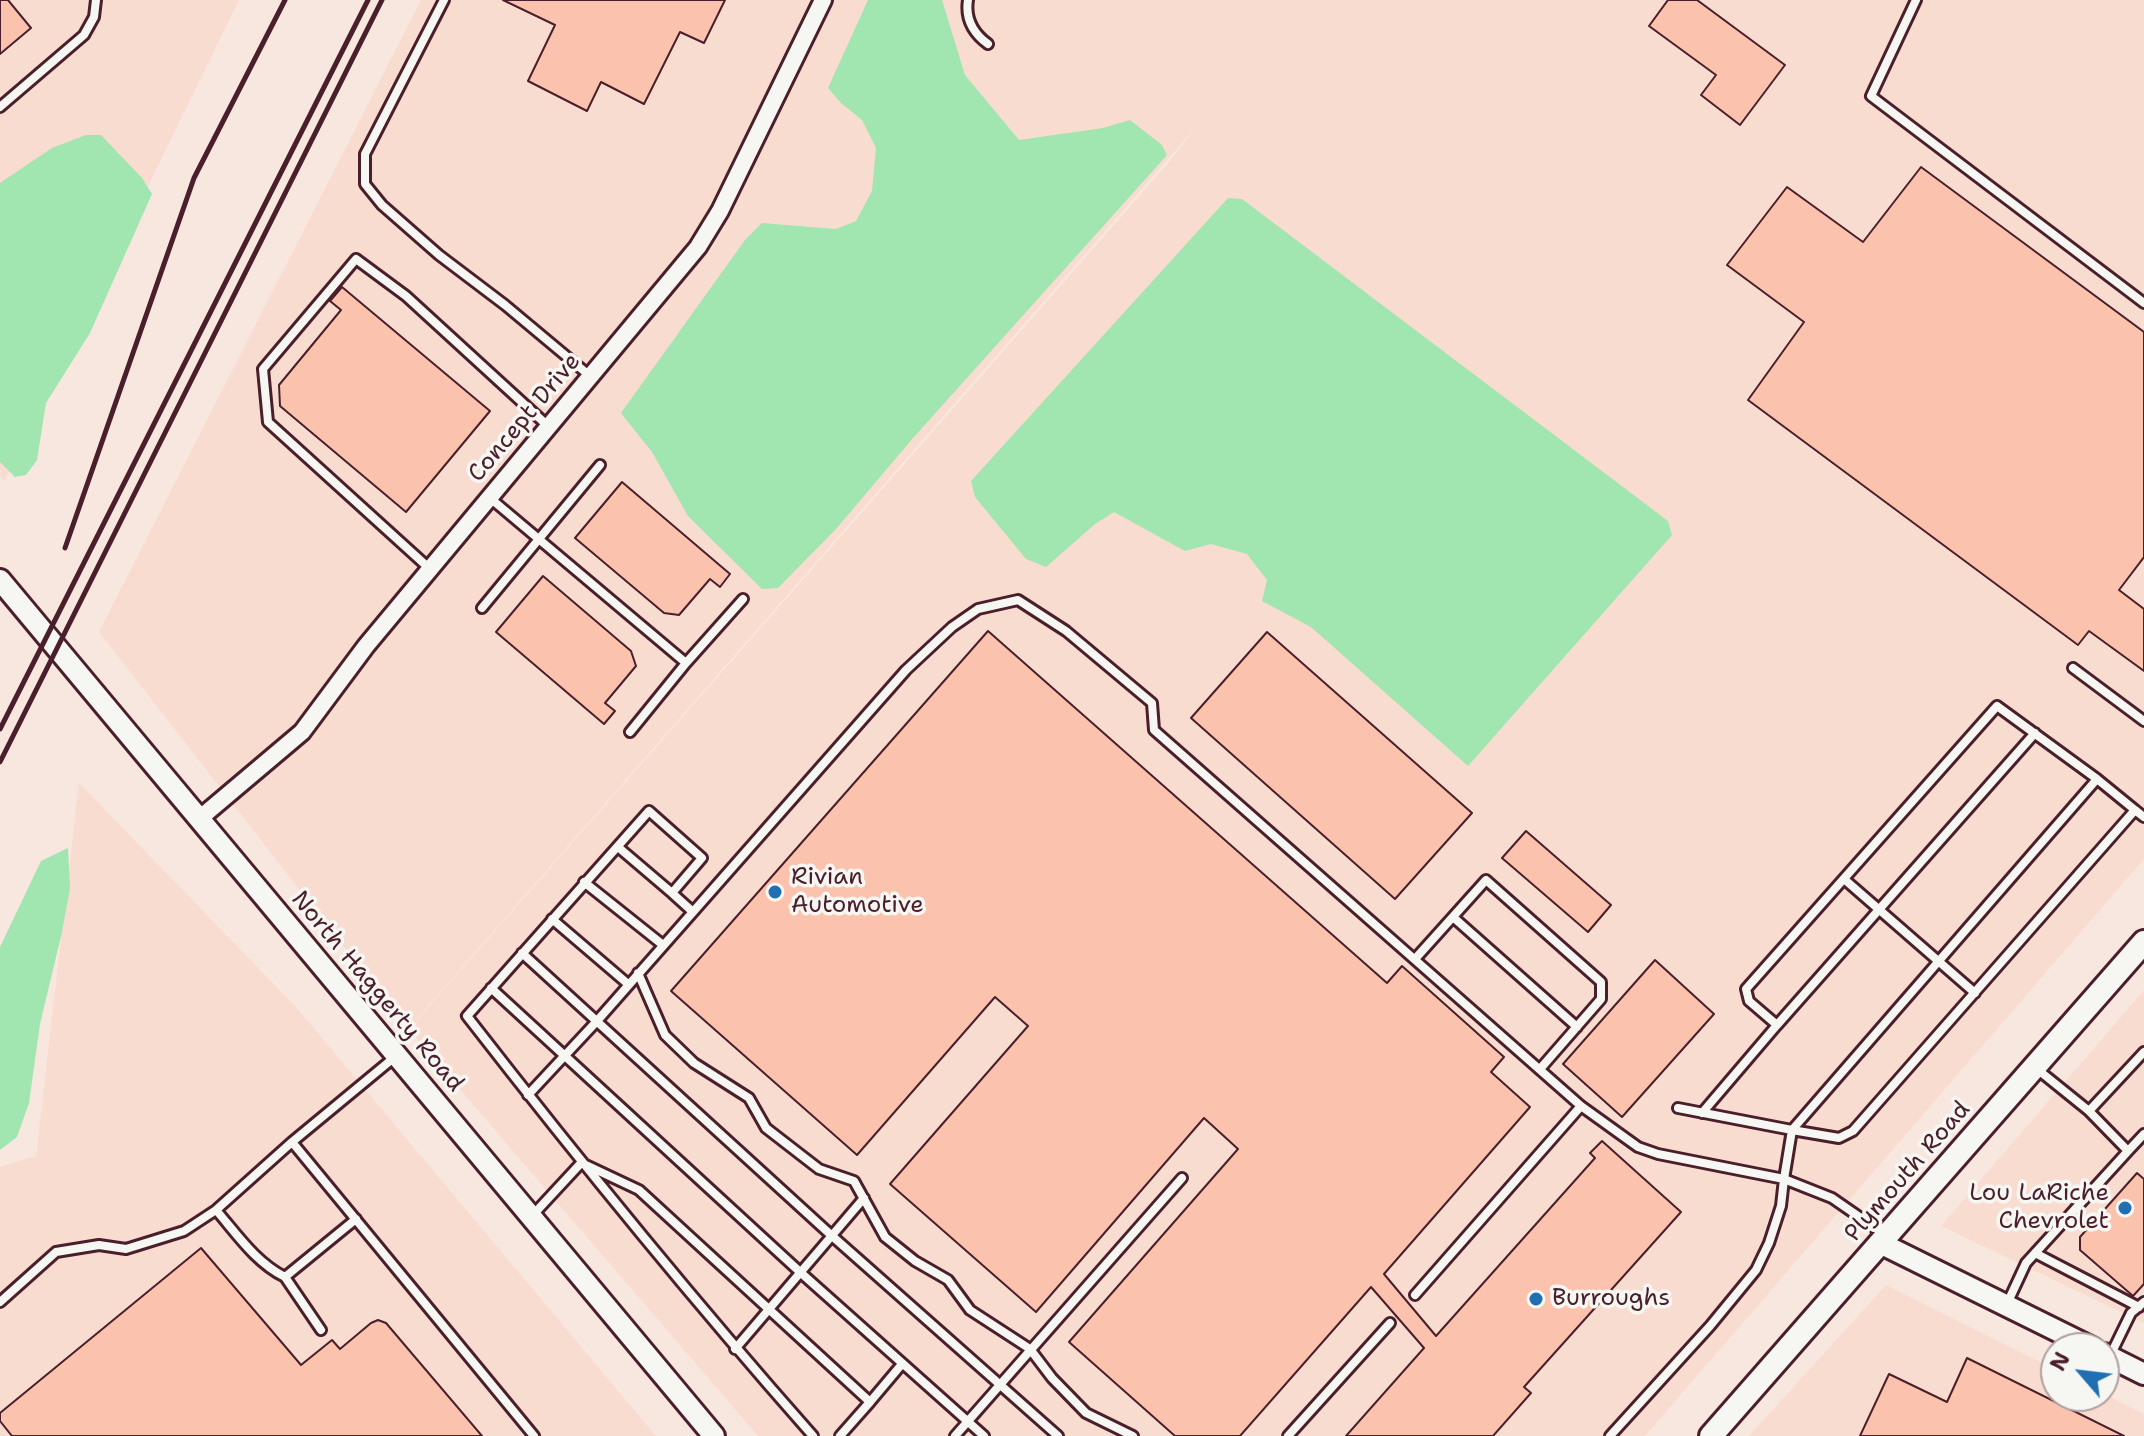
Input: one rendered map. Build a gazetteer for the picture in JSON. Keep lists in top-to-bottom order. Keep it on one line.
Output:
{"streets":{"main road":["Plymouth Road"],"street":["Concept Drive","North Haggerty Road"]},"crossings":[["Concept Drive","North Haggerty Road"]],"places":["Rivian Automotive","Lou LaRiche Chevrolet","Burroughs"],"north":"top left"}
